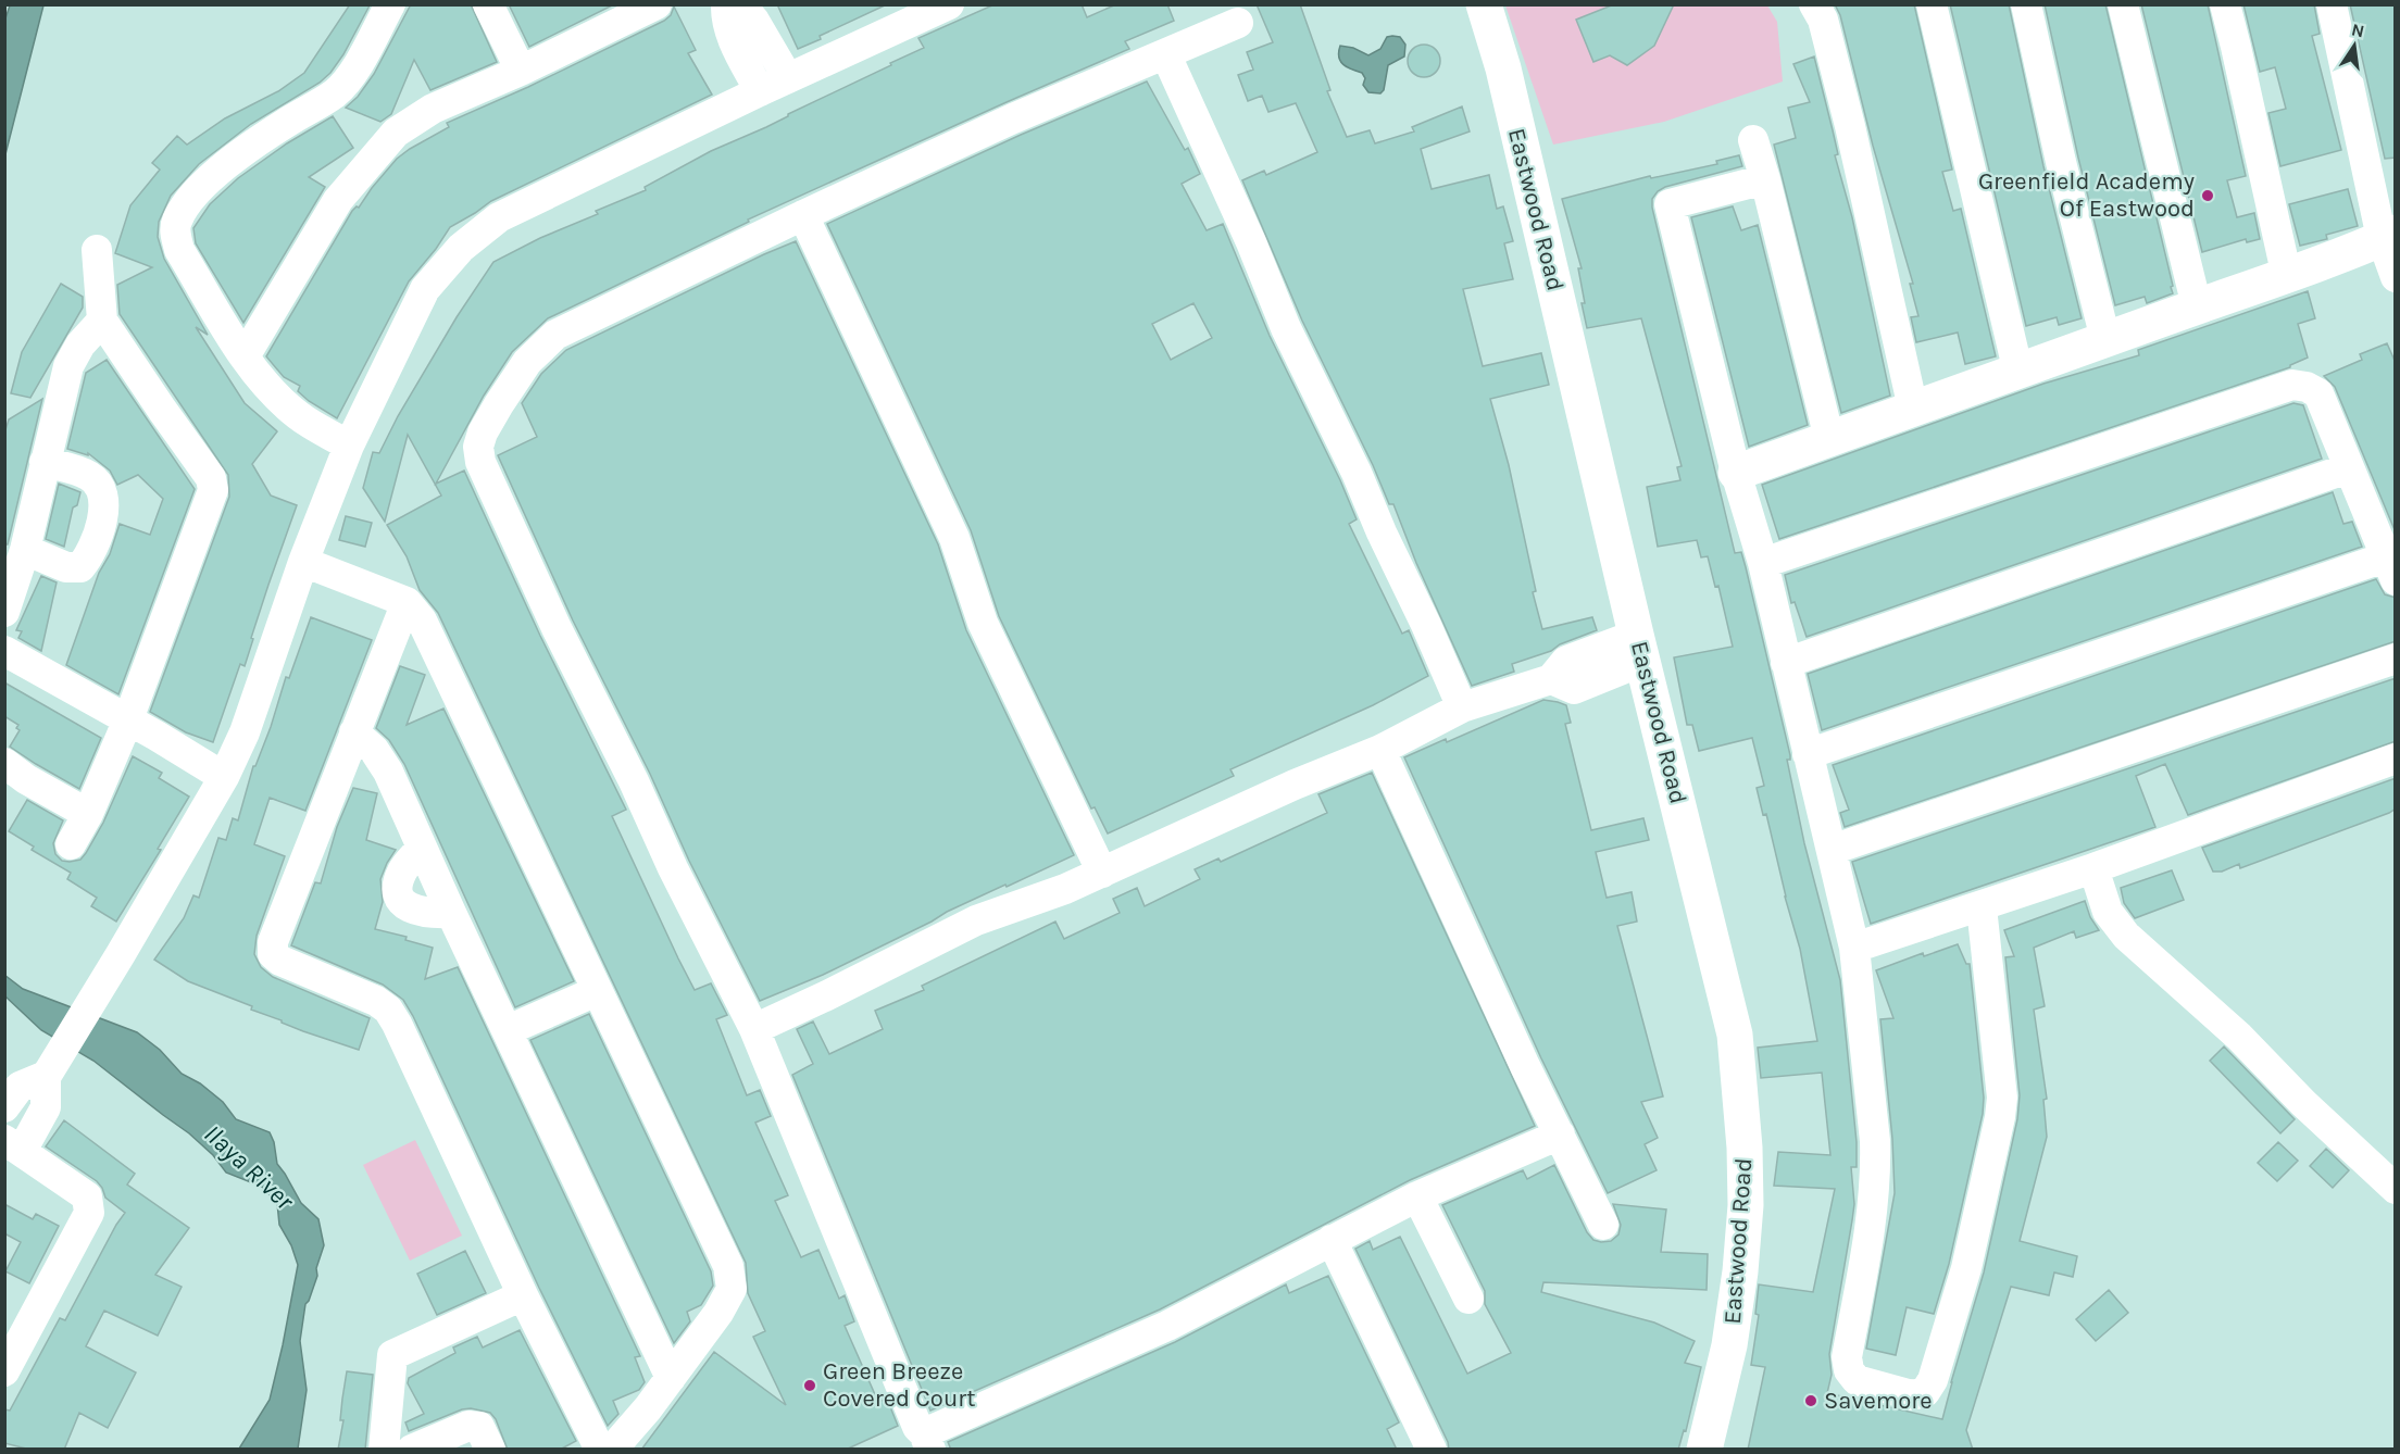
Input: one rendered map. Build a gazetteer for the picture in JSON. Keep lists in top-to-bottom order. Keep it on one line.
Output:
{"streets":{"main road":["Eastwood Road"]},"water":["Ilaya River"],"places":["Greenfield Academy Of Eastwood","Green Breeze Covered Court","Savemore"],"north":"top"}
